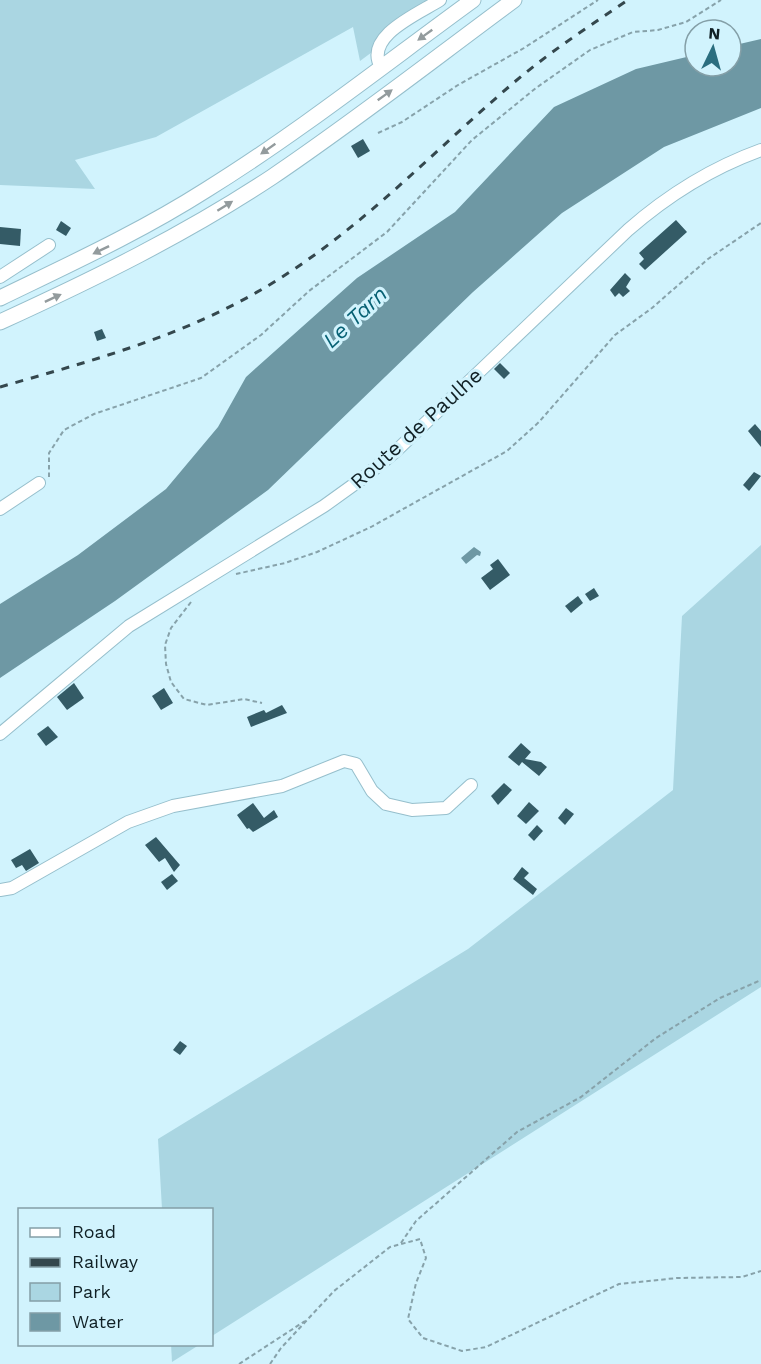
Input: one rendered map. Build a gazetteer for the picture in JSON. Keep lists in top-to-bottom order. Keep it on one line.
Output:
{"streets":{"street":["Route de Paulhe"]},"water":["Le Tarn"],"legend":["Road","Railway","Park","Water"],"north":"top"}
